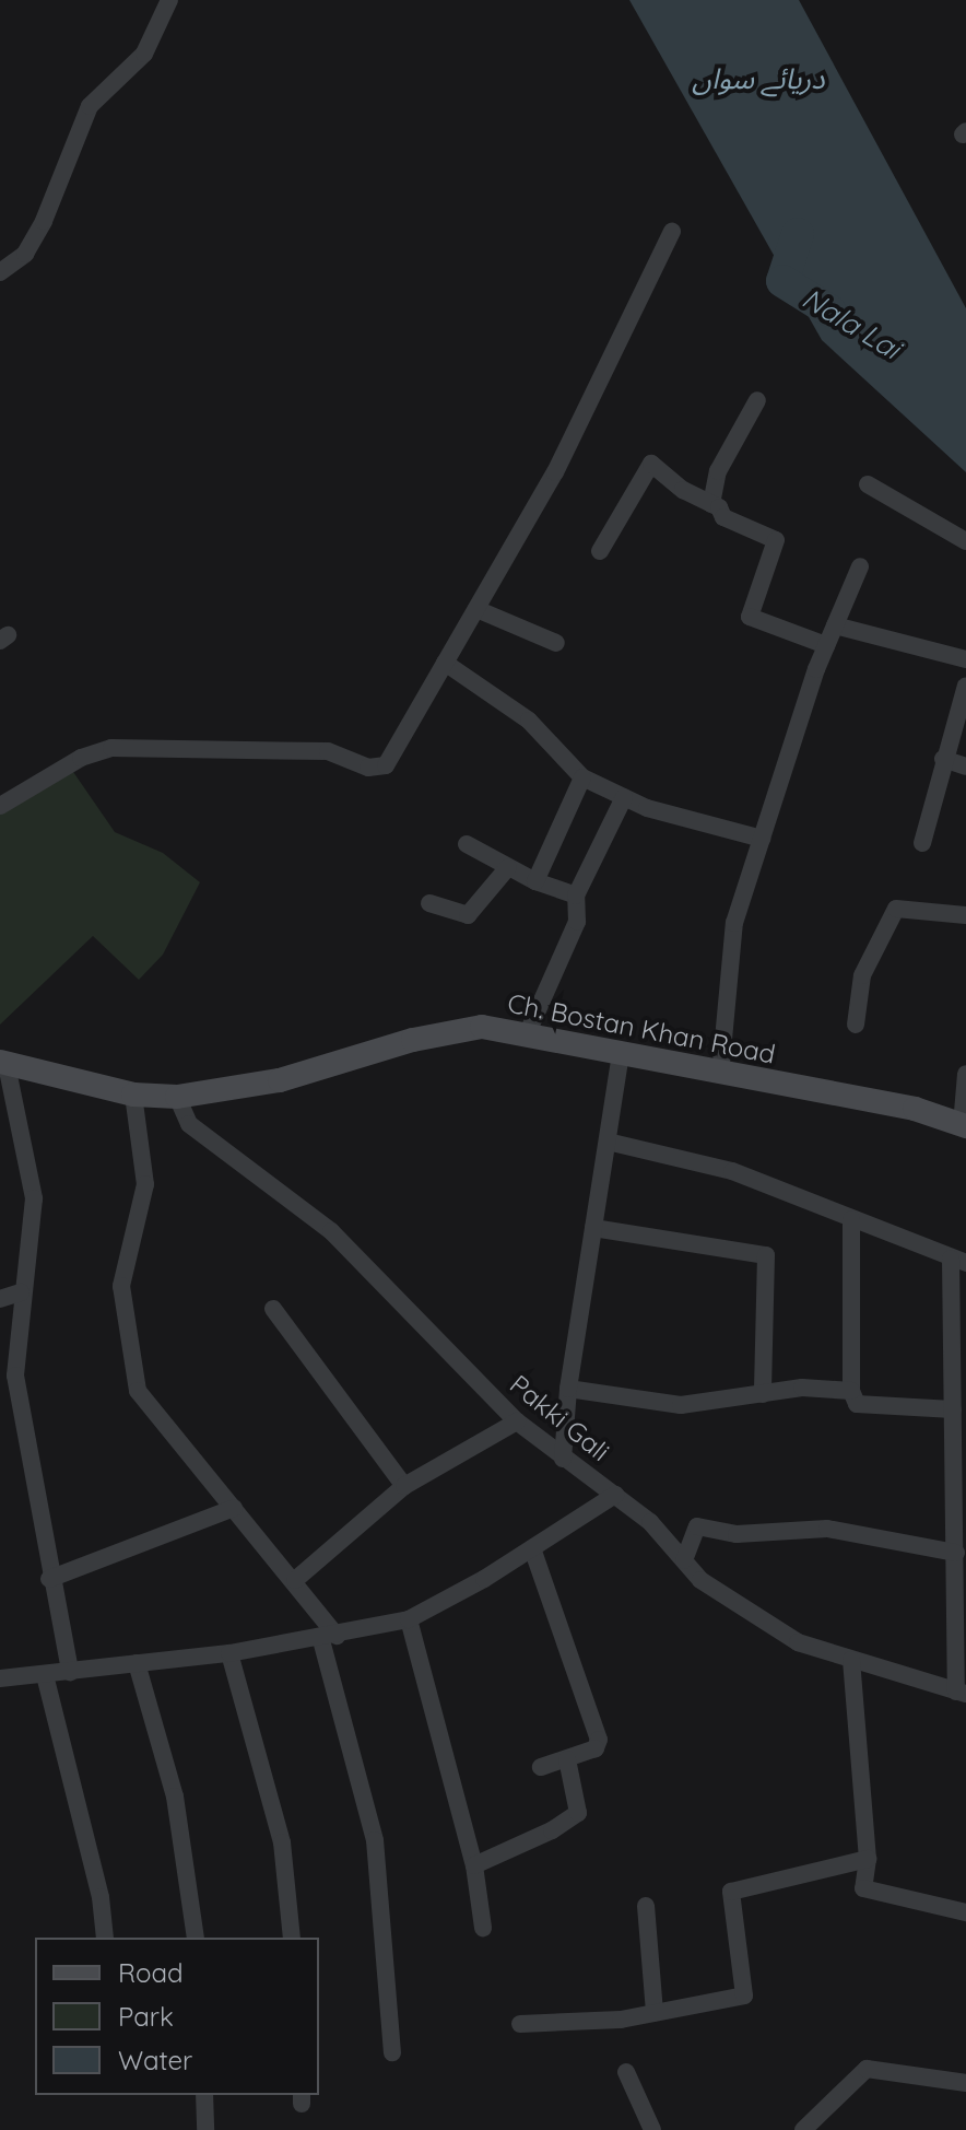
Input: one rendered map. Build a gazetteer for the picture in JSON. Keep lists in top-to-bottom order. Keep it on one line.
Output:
{"streets":{"main road":["Ch. Bostan Khan Road"],"street":["Pakki Gali"]},"crossings":[["Ch. Bostan Khan Road","Pakki Gali"]],"water":["دریائے سواں","Nala Lai"],"legend":["Road","Park","Water"]}
